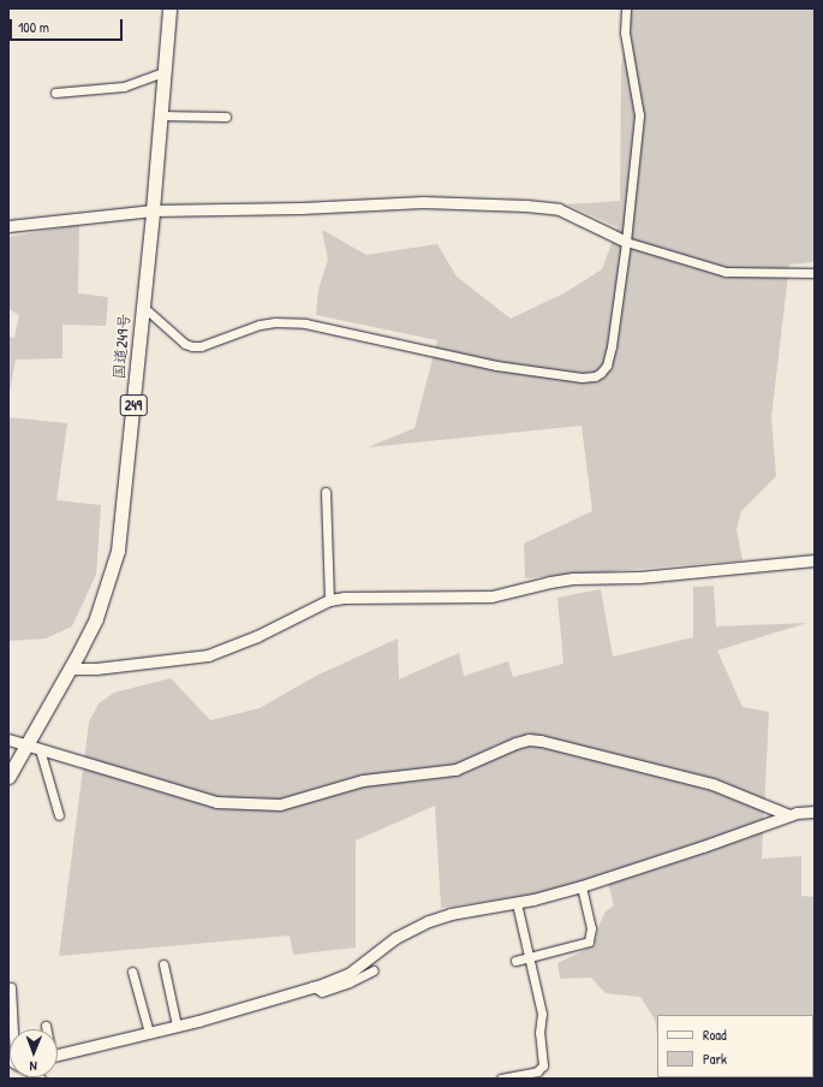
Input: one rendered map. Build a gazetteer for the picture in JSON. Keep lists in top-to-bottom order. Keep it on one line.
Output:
{"streets":{"highway":["国道249号","249"]},"legend":["Road","Park"],"scale_bar":"100 m","north":"bottom"}
